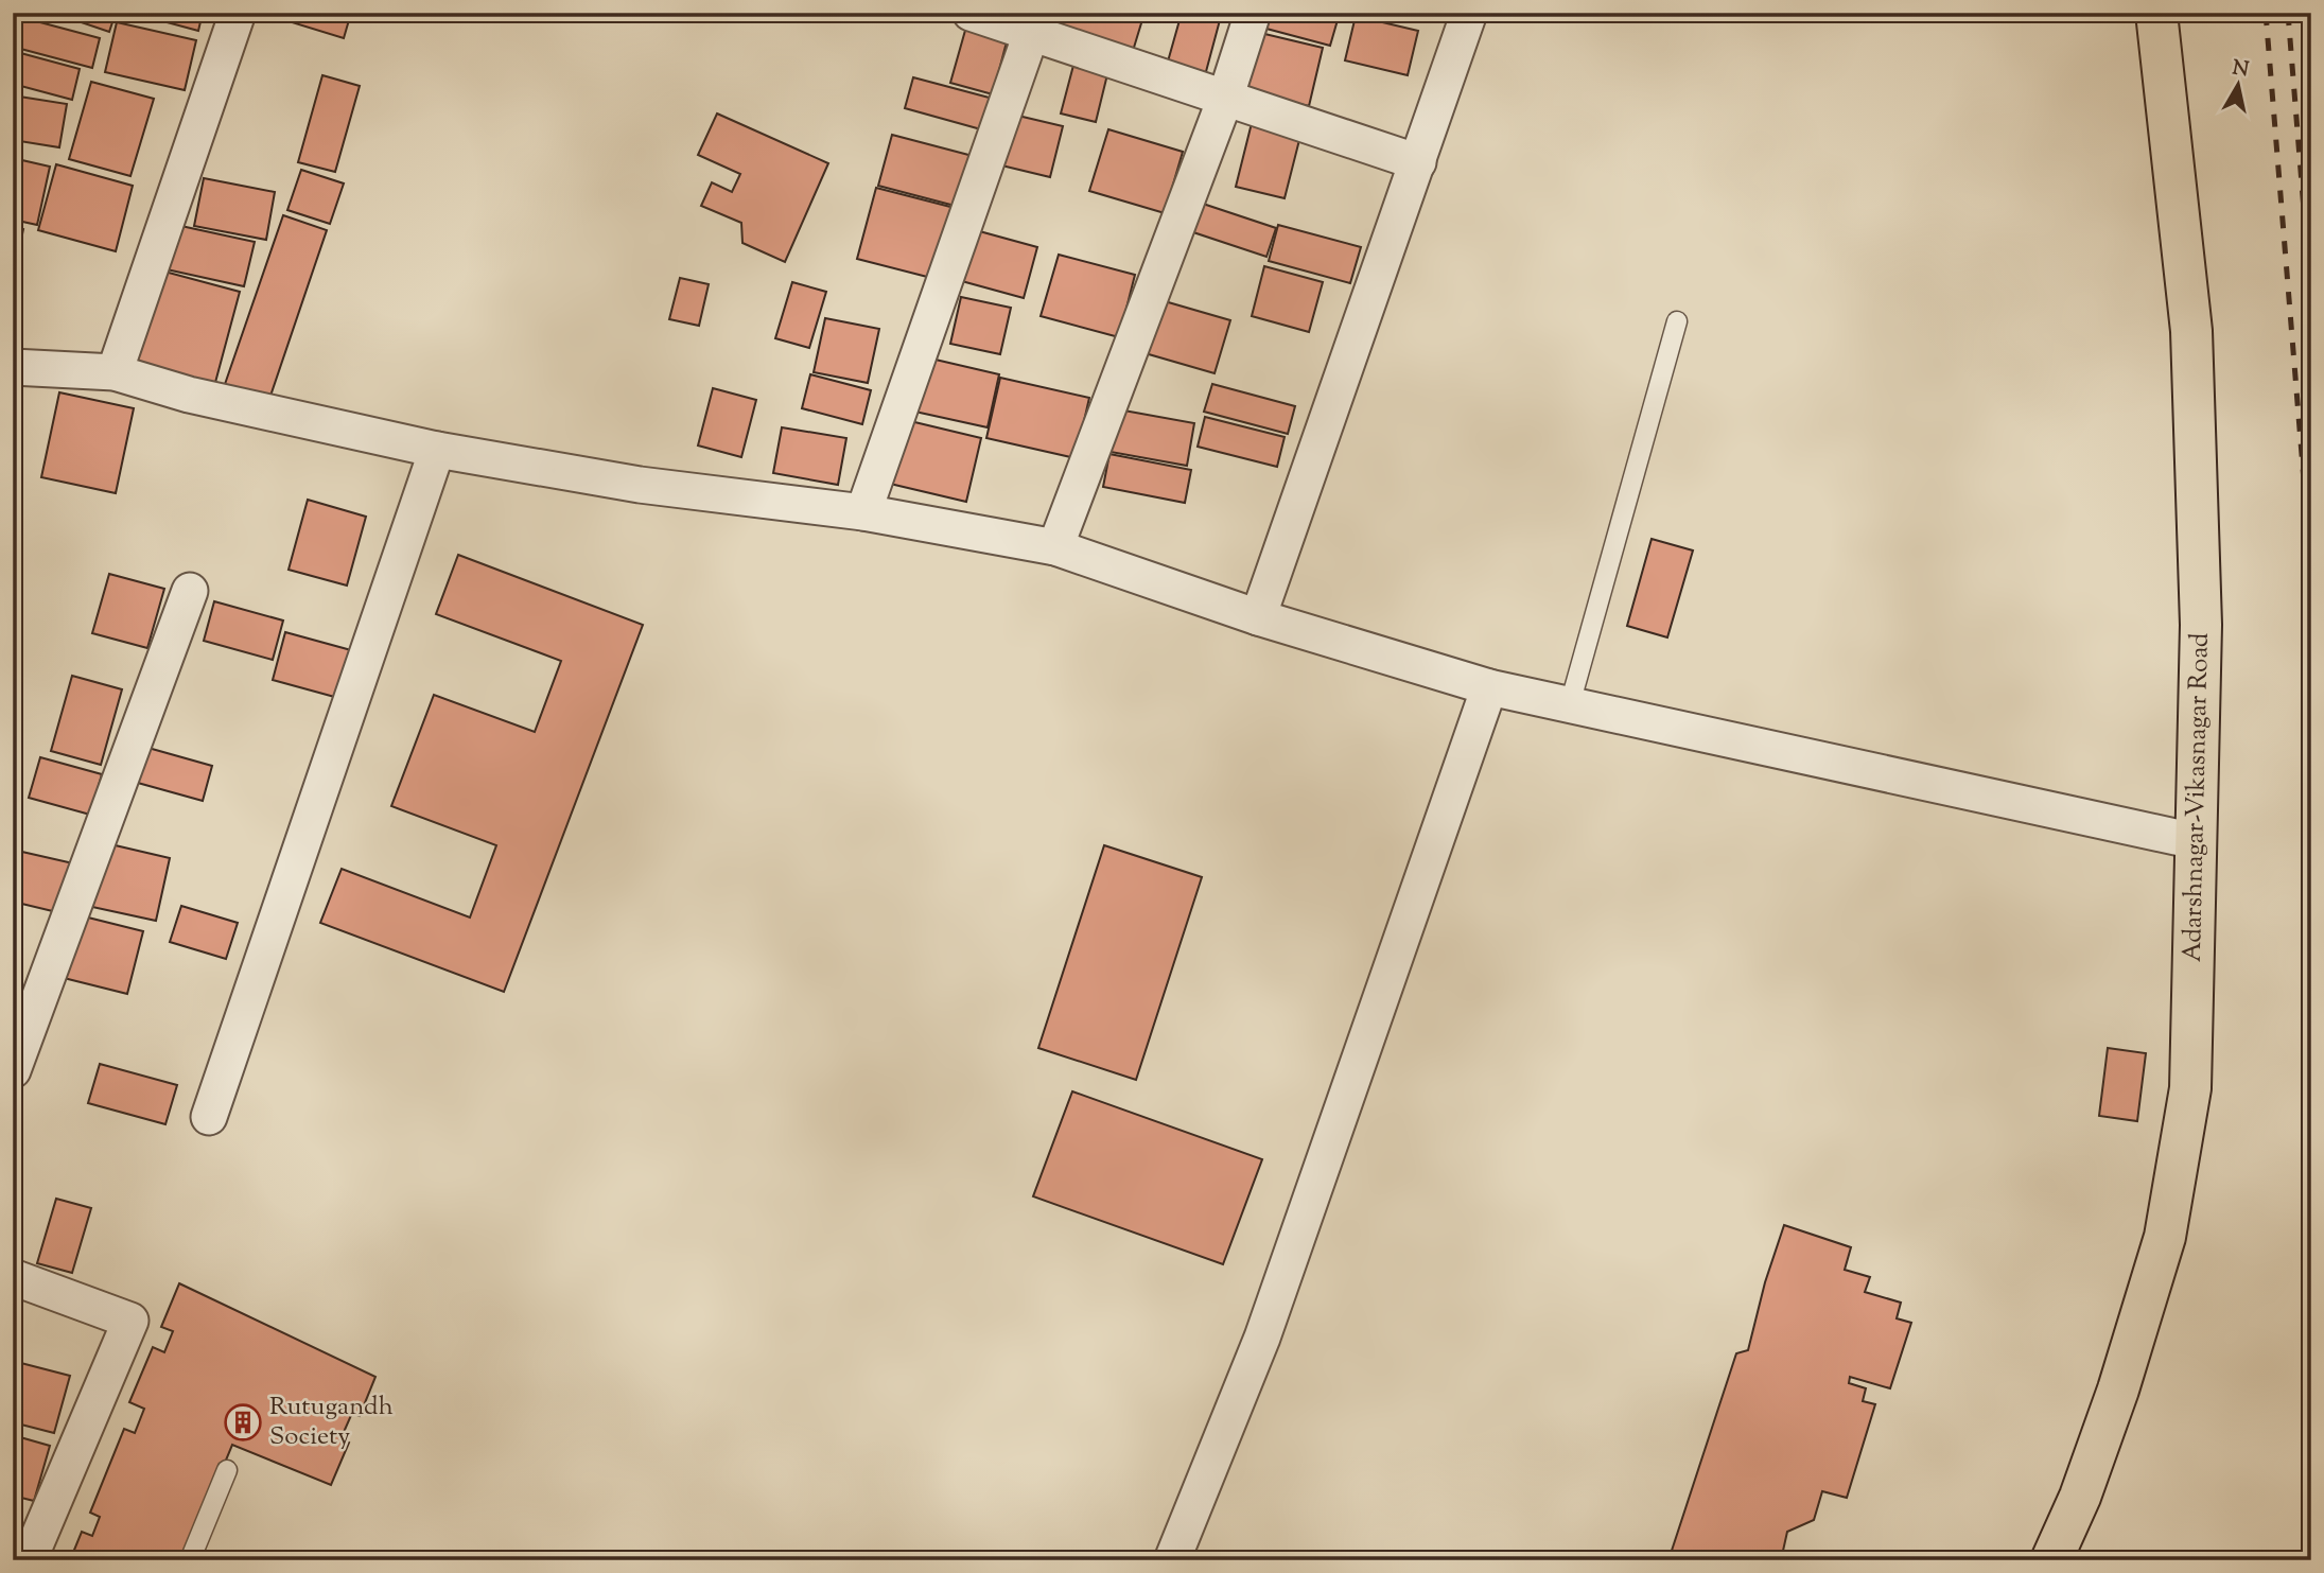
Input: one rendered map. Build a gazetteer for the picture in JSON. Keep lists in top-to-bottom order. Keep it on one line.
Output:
{"streets":{"main road":["Adarshnagar-Vikasnagar Road"]},"places":{"building":["Rutugandh Society"]},"north":"top"}
